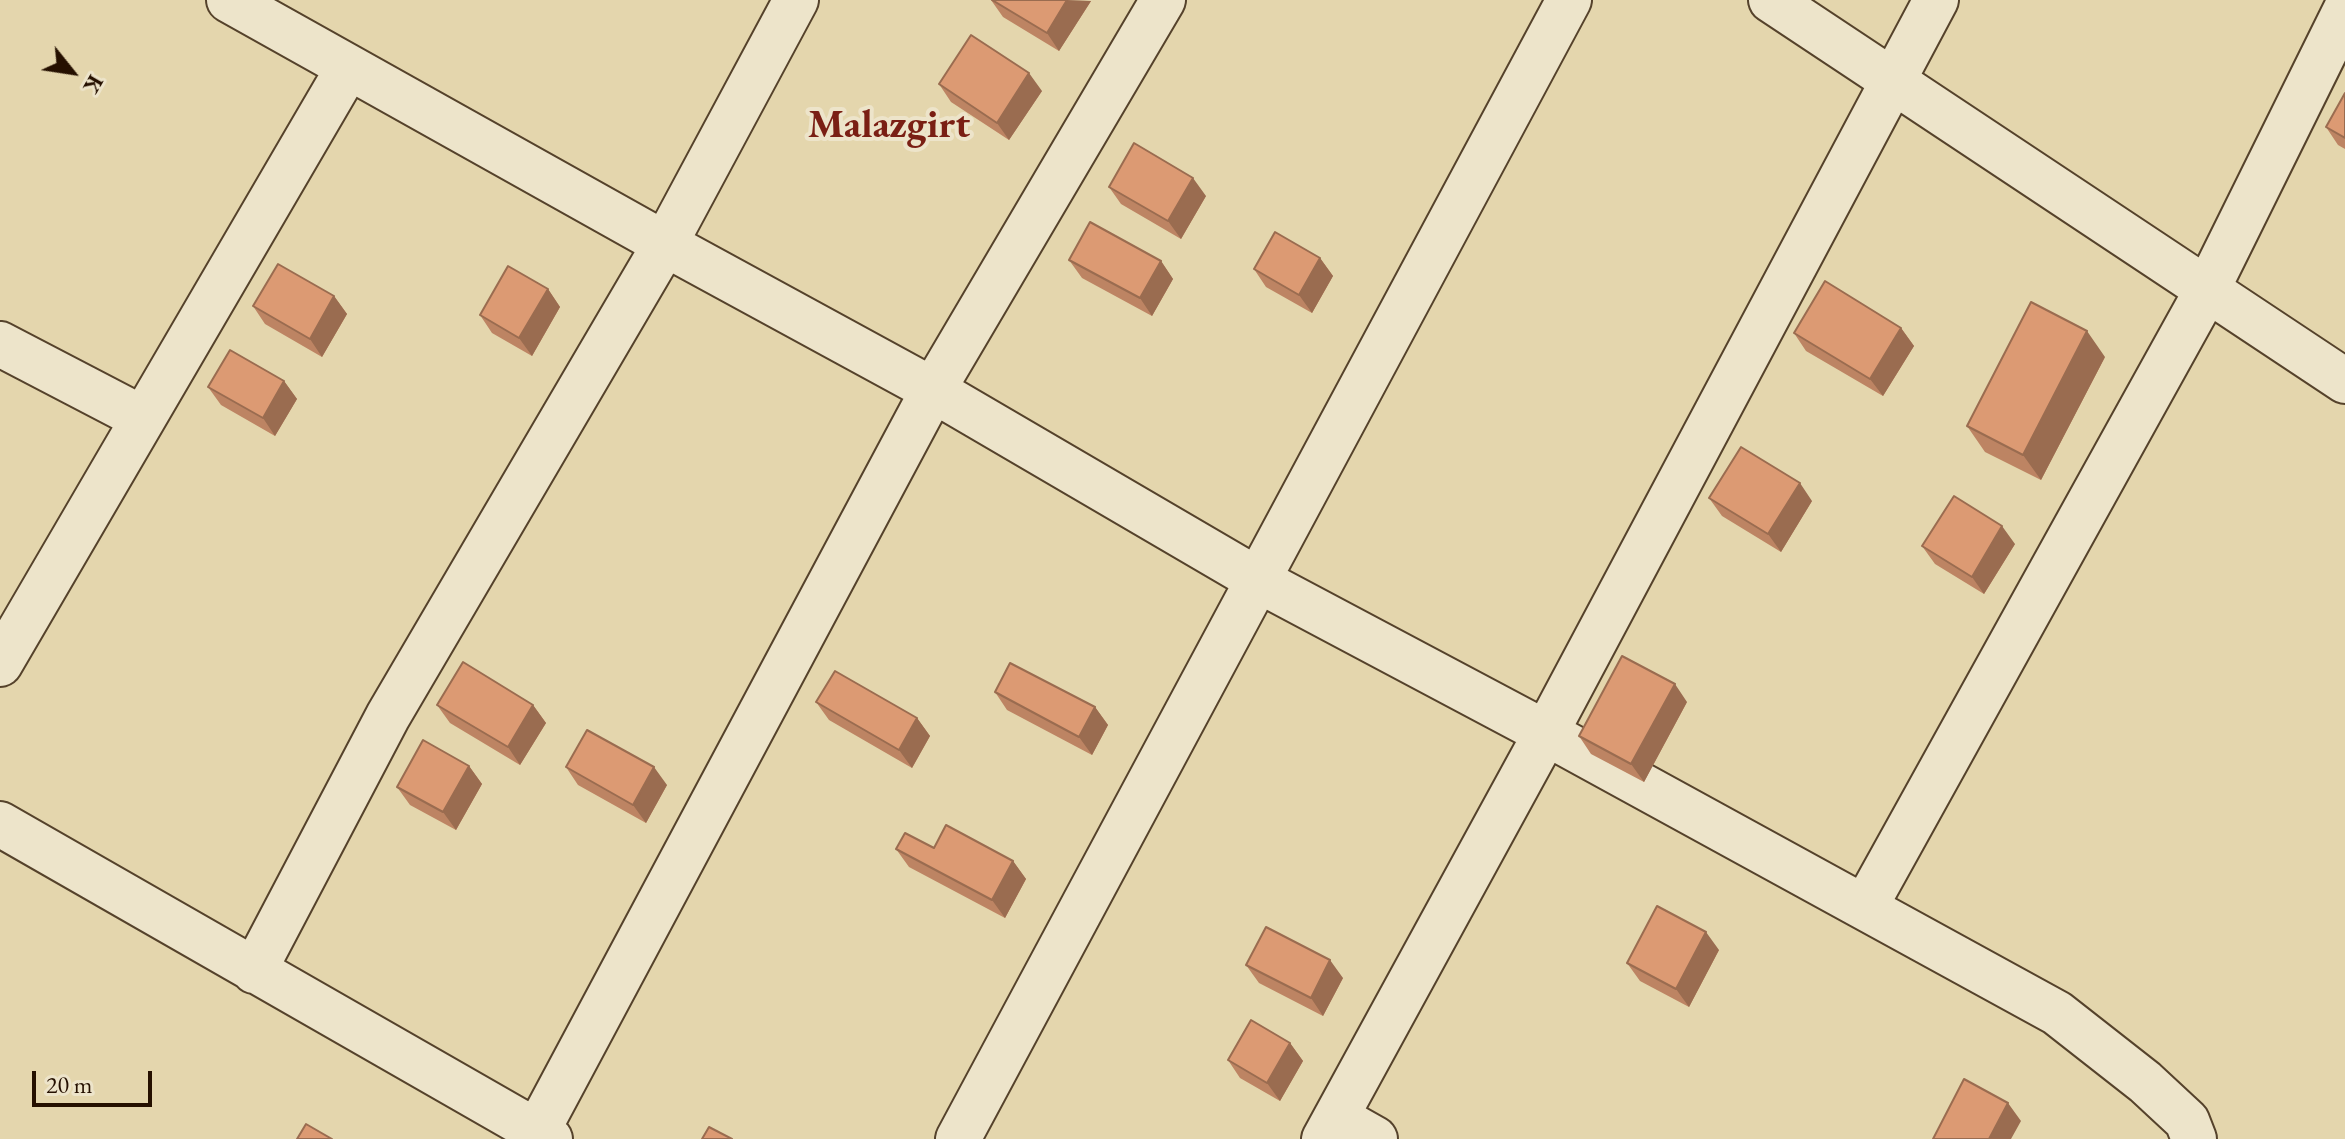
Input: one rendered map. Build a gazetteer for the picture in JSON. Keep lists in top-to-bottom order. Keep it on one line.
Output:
{"districts":["Malazgirt"],"scale_bar":"20 m","north":"bottom right"}
